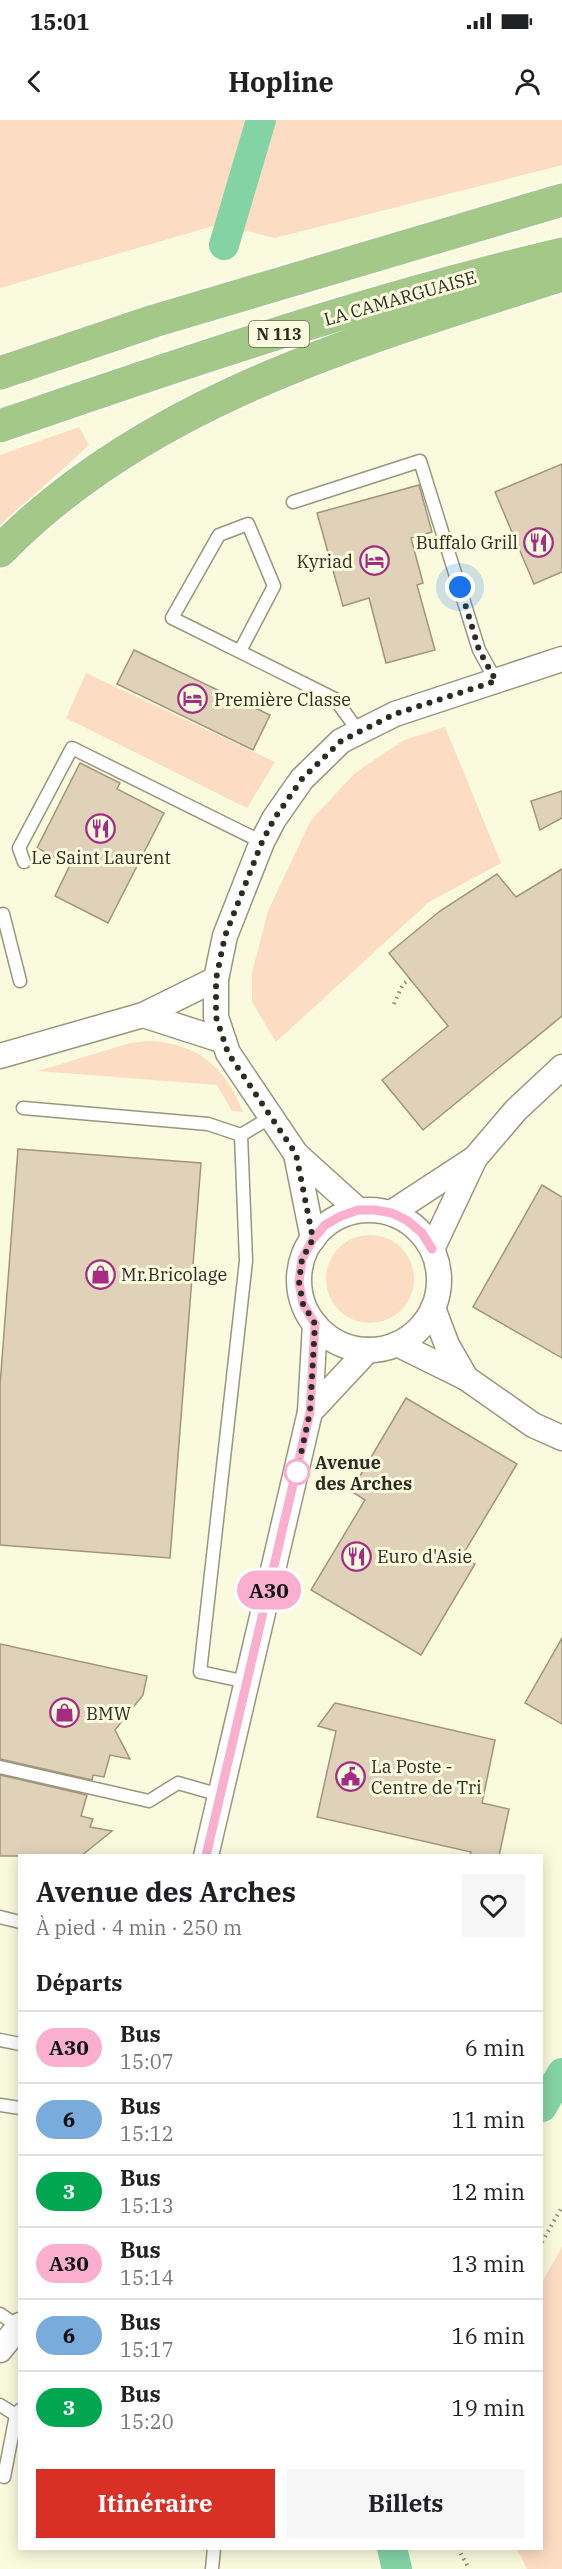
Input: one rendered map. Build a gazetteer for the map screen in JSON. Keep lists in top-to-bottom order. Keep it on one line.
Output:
{"streets":{"highway":["LA CAMARGUAISE","N 113"]},"places":{"restaurant":["Buffalo Grill","Le Saint Laurent","Euro d'Asie"],"hotel":["Kyriad","Première Classe"],"shop":["Mr.Bricolage","BMW"],"other":["Avenue des Arches"],"public building":["La Poste - Centre de Tri"]},"lines":["bus line A30"],"page":{"status":"15:01","header":"Hopline","on_map":"A30","heading":[["Avenue des Arches","À pied · 4 min · 250 m"],"Départs"],"list":[{"mark":"A30","name":"Bus","note":"15:07","value":"6 min"},{"mark":"6","name":"Bus","note":"15:12","value":"11 min"},{"mark":"3","name":"Bus","note":"15:13","value":"12 min"},{"mark":"A30","name":"Bus","note":"15:14","value":"13 min"},{"mark":"6","name":"Bus","note":"15:17","value":"16 min"},{"mark":"3","name":"Bus","note":"15:20","value":"19 min"}],"buttons":["Itinéraire","Billets"]}}
